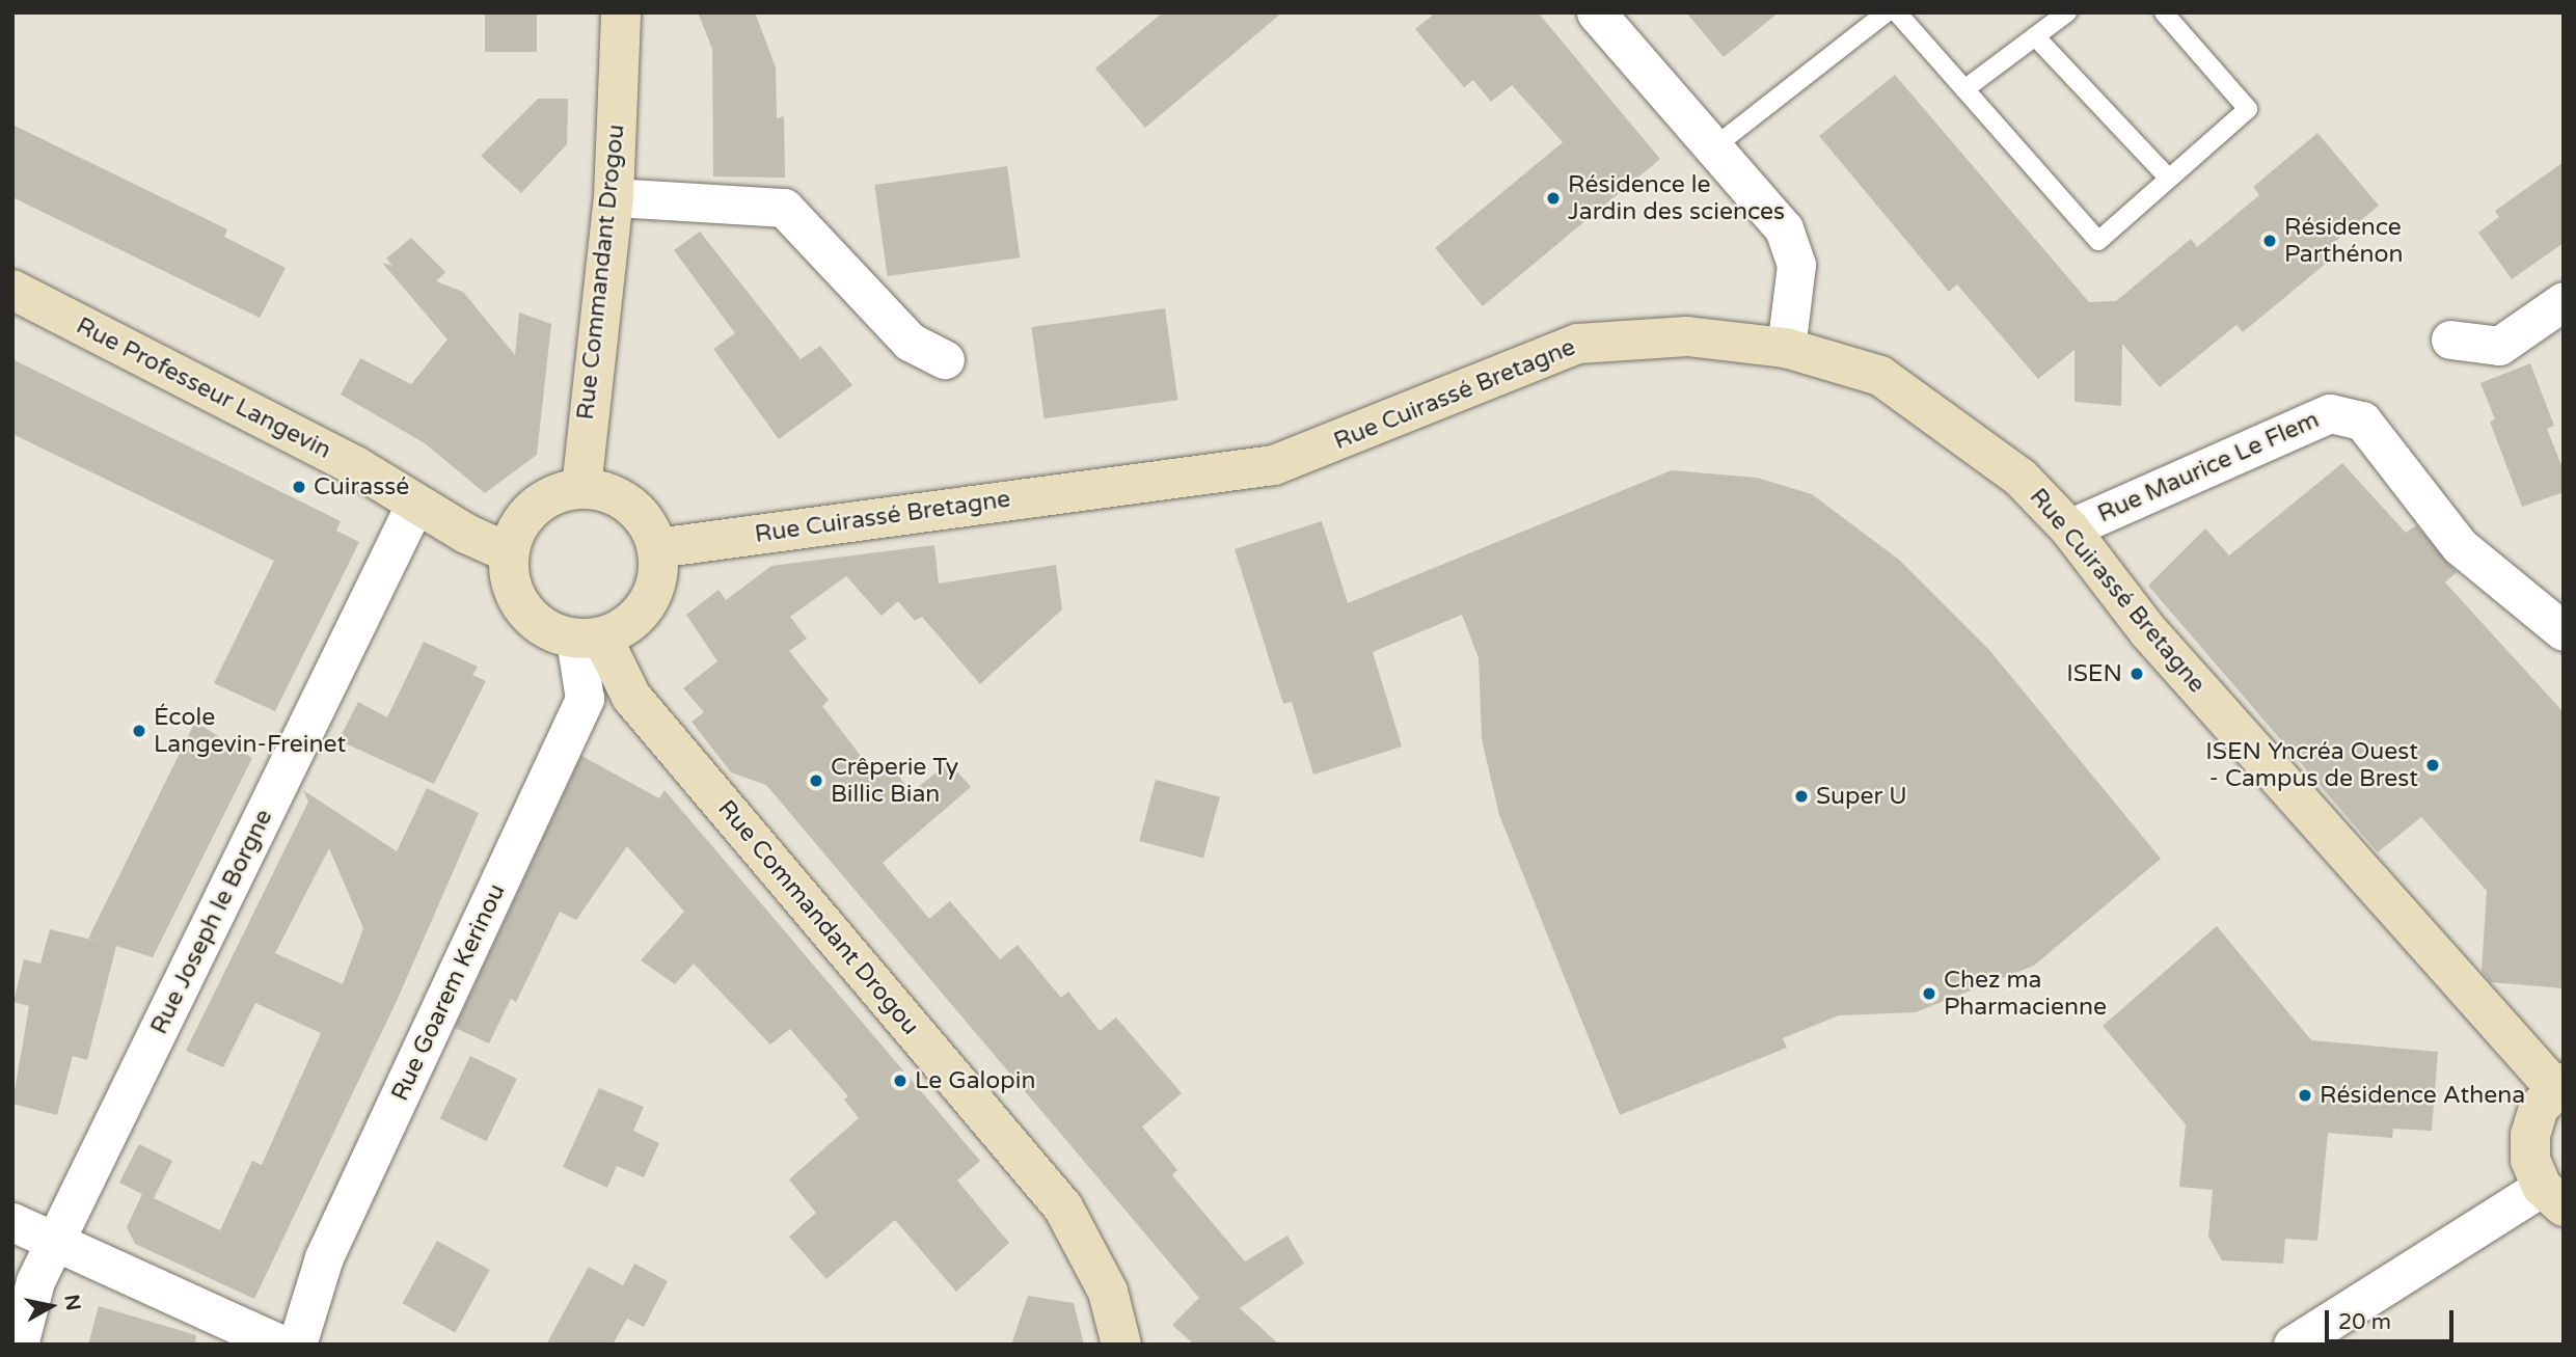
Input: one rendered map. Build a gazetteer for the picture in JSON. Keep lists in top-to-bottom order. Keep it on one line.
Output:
{"streets":{"street":["Rue Commandant Drogou","Rue Professeur Langevin","Rue Cuirassé Bretagne","Rue Maurice Le Flem","Rue Joseph le Borgne","Rue Goarem Kerinou"]},"crossings":[["Rue Commandant Drogou","Rue Professeur Langevin"],["Rue Commandant Drogou","Rue Cuirassé Bretagne"],["Rue Commandant Drogou","Rue Goarem Kerinou"],["Rue Professeur Langevin","Rue Cuirassé Bretagne"],["Rue Professeur Langevin","Rue Joseph le Borgne"],["Rue Professeur Langevin","Rue Goarem Kerinou"],["Rue Cuirassé Bretagne","Rue Maurice Le Flem"],["Rue Cuirassé Bretagne","Rue Goarem Kerinou"]],"places":["Résidence le Jardin des sciences","Résidence Parthénon","Cuirassé","ISEN","École Langevin-Freinet","ISEN Yncréa Ouest - Campus de Brest","Crêperie Ty Billic Bian","Super U","Chez ma Pharmacienne","Le Galopin","Résidence Athena"],"scale_bar":"20 m","north":"right"}
